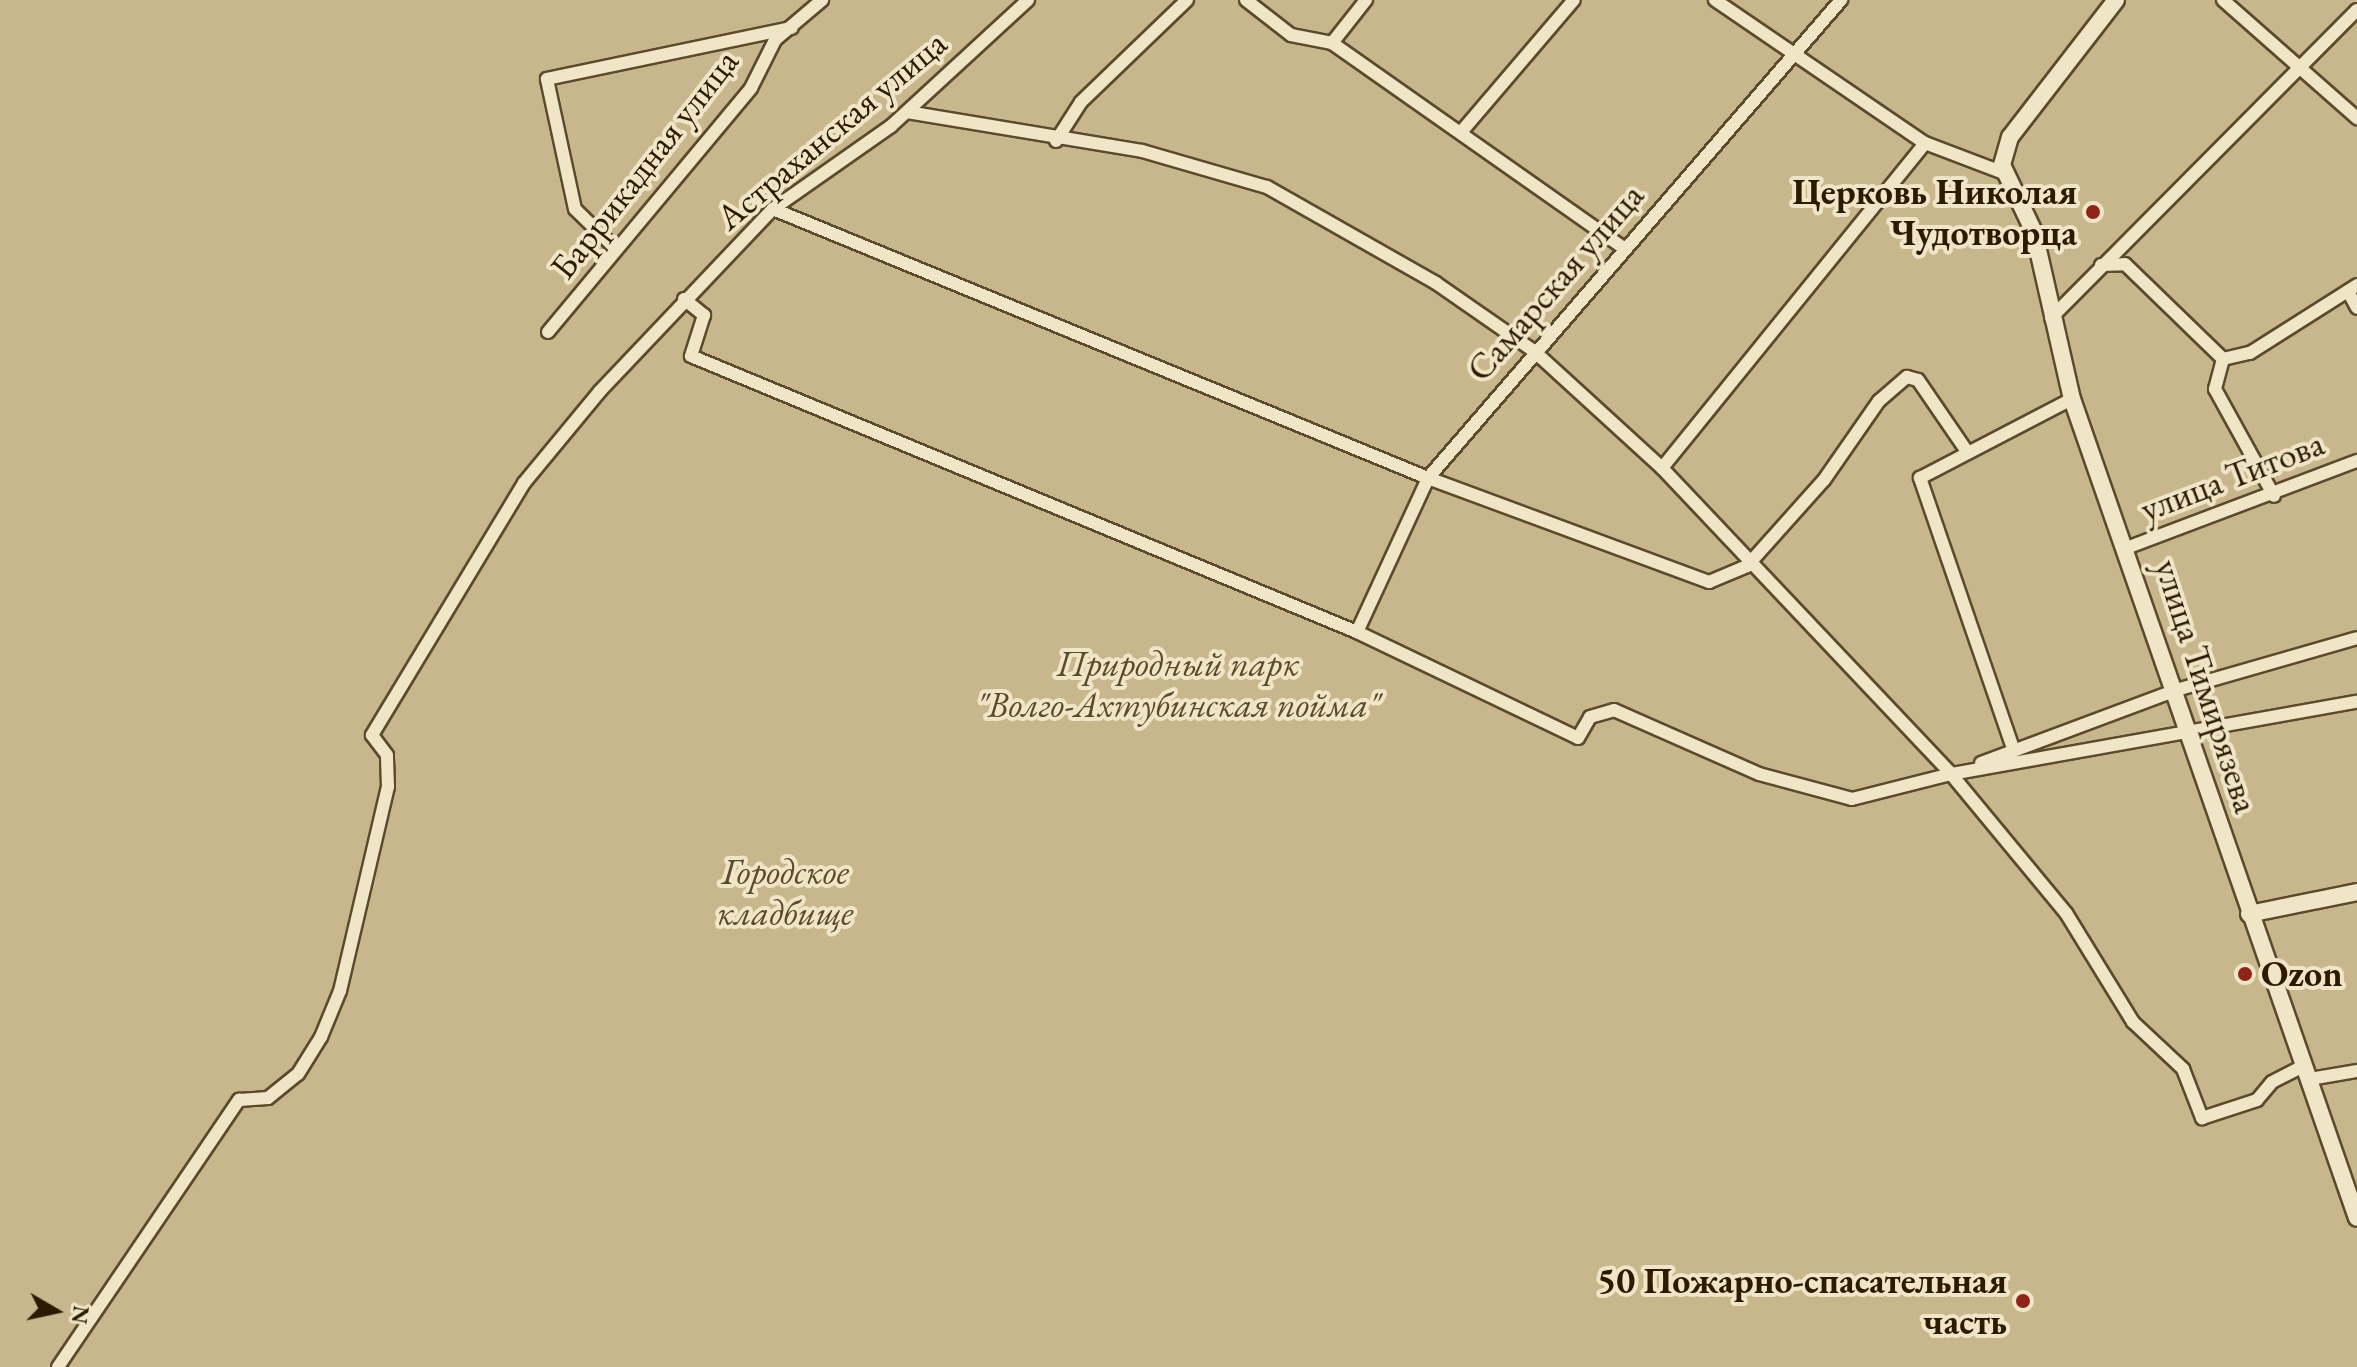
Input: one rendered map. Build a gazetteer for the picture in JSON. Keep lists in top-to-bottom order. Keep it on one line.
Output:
{"streets":{"street":["Астраханская улица","Баррикадная улица","Самарская улица","улица Титова","улица Тимирязева"]},"crossings":[["улица Титова","улица Тимирязева"]],"parks":["Природный парк \"Волго-Ахтубинская пойма\"","Городское кладбище"],"places":["Церковь Николая Чудотворца","Ozon","50 Пожарно-спасательная часть"],"north":"right"}
